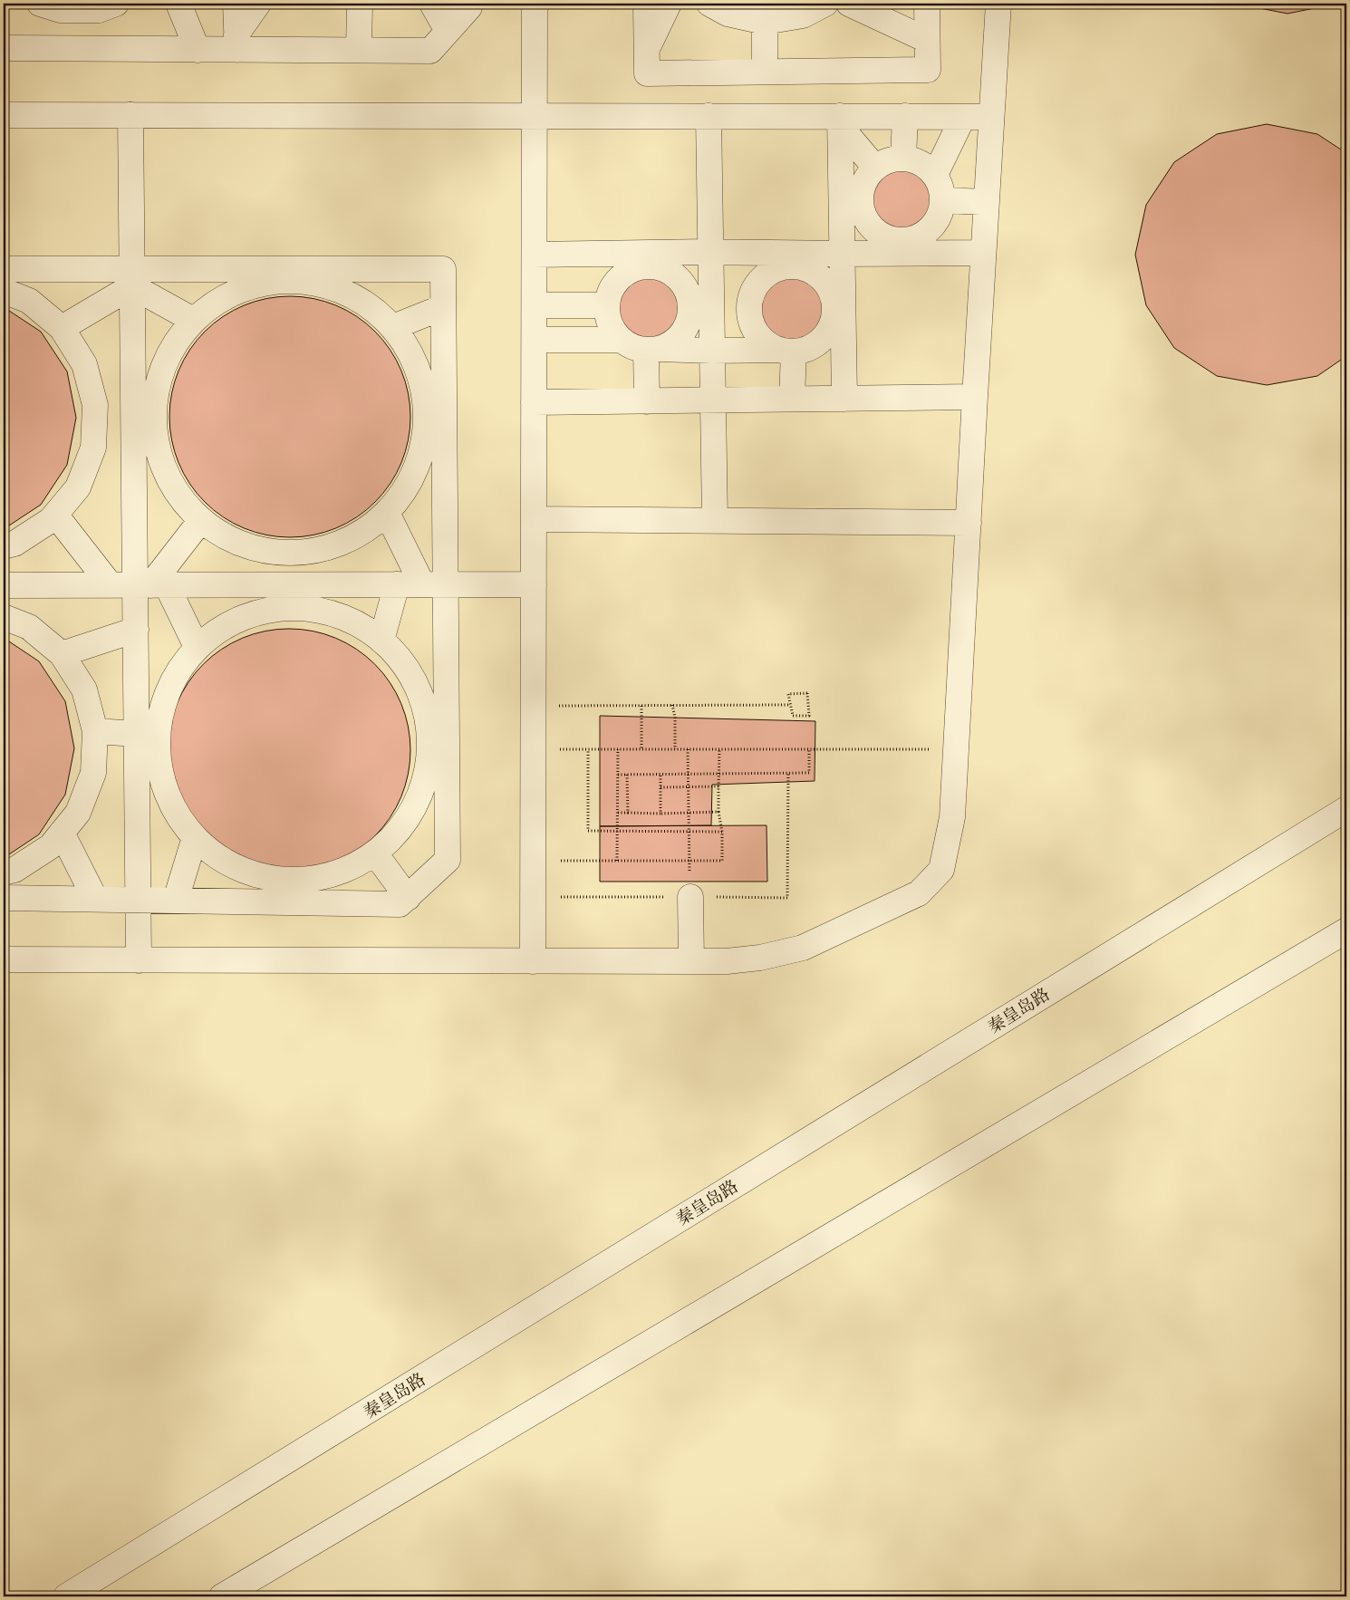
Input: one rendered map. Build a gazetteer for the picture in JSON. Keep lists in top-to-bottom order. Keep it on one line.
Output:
{"streets":{"street":["秦皇岛路"]}}
